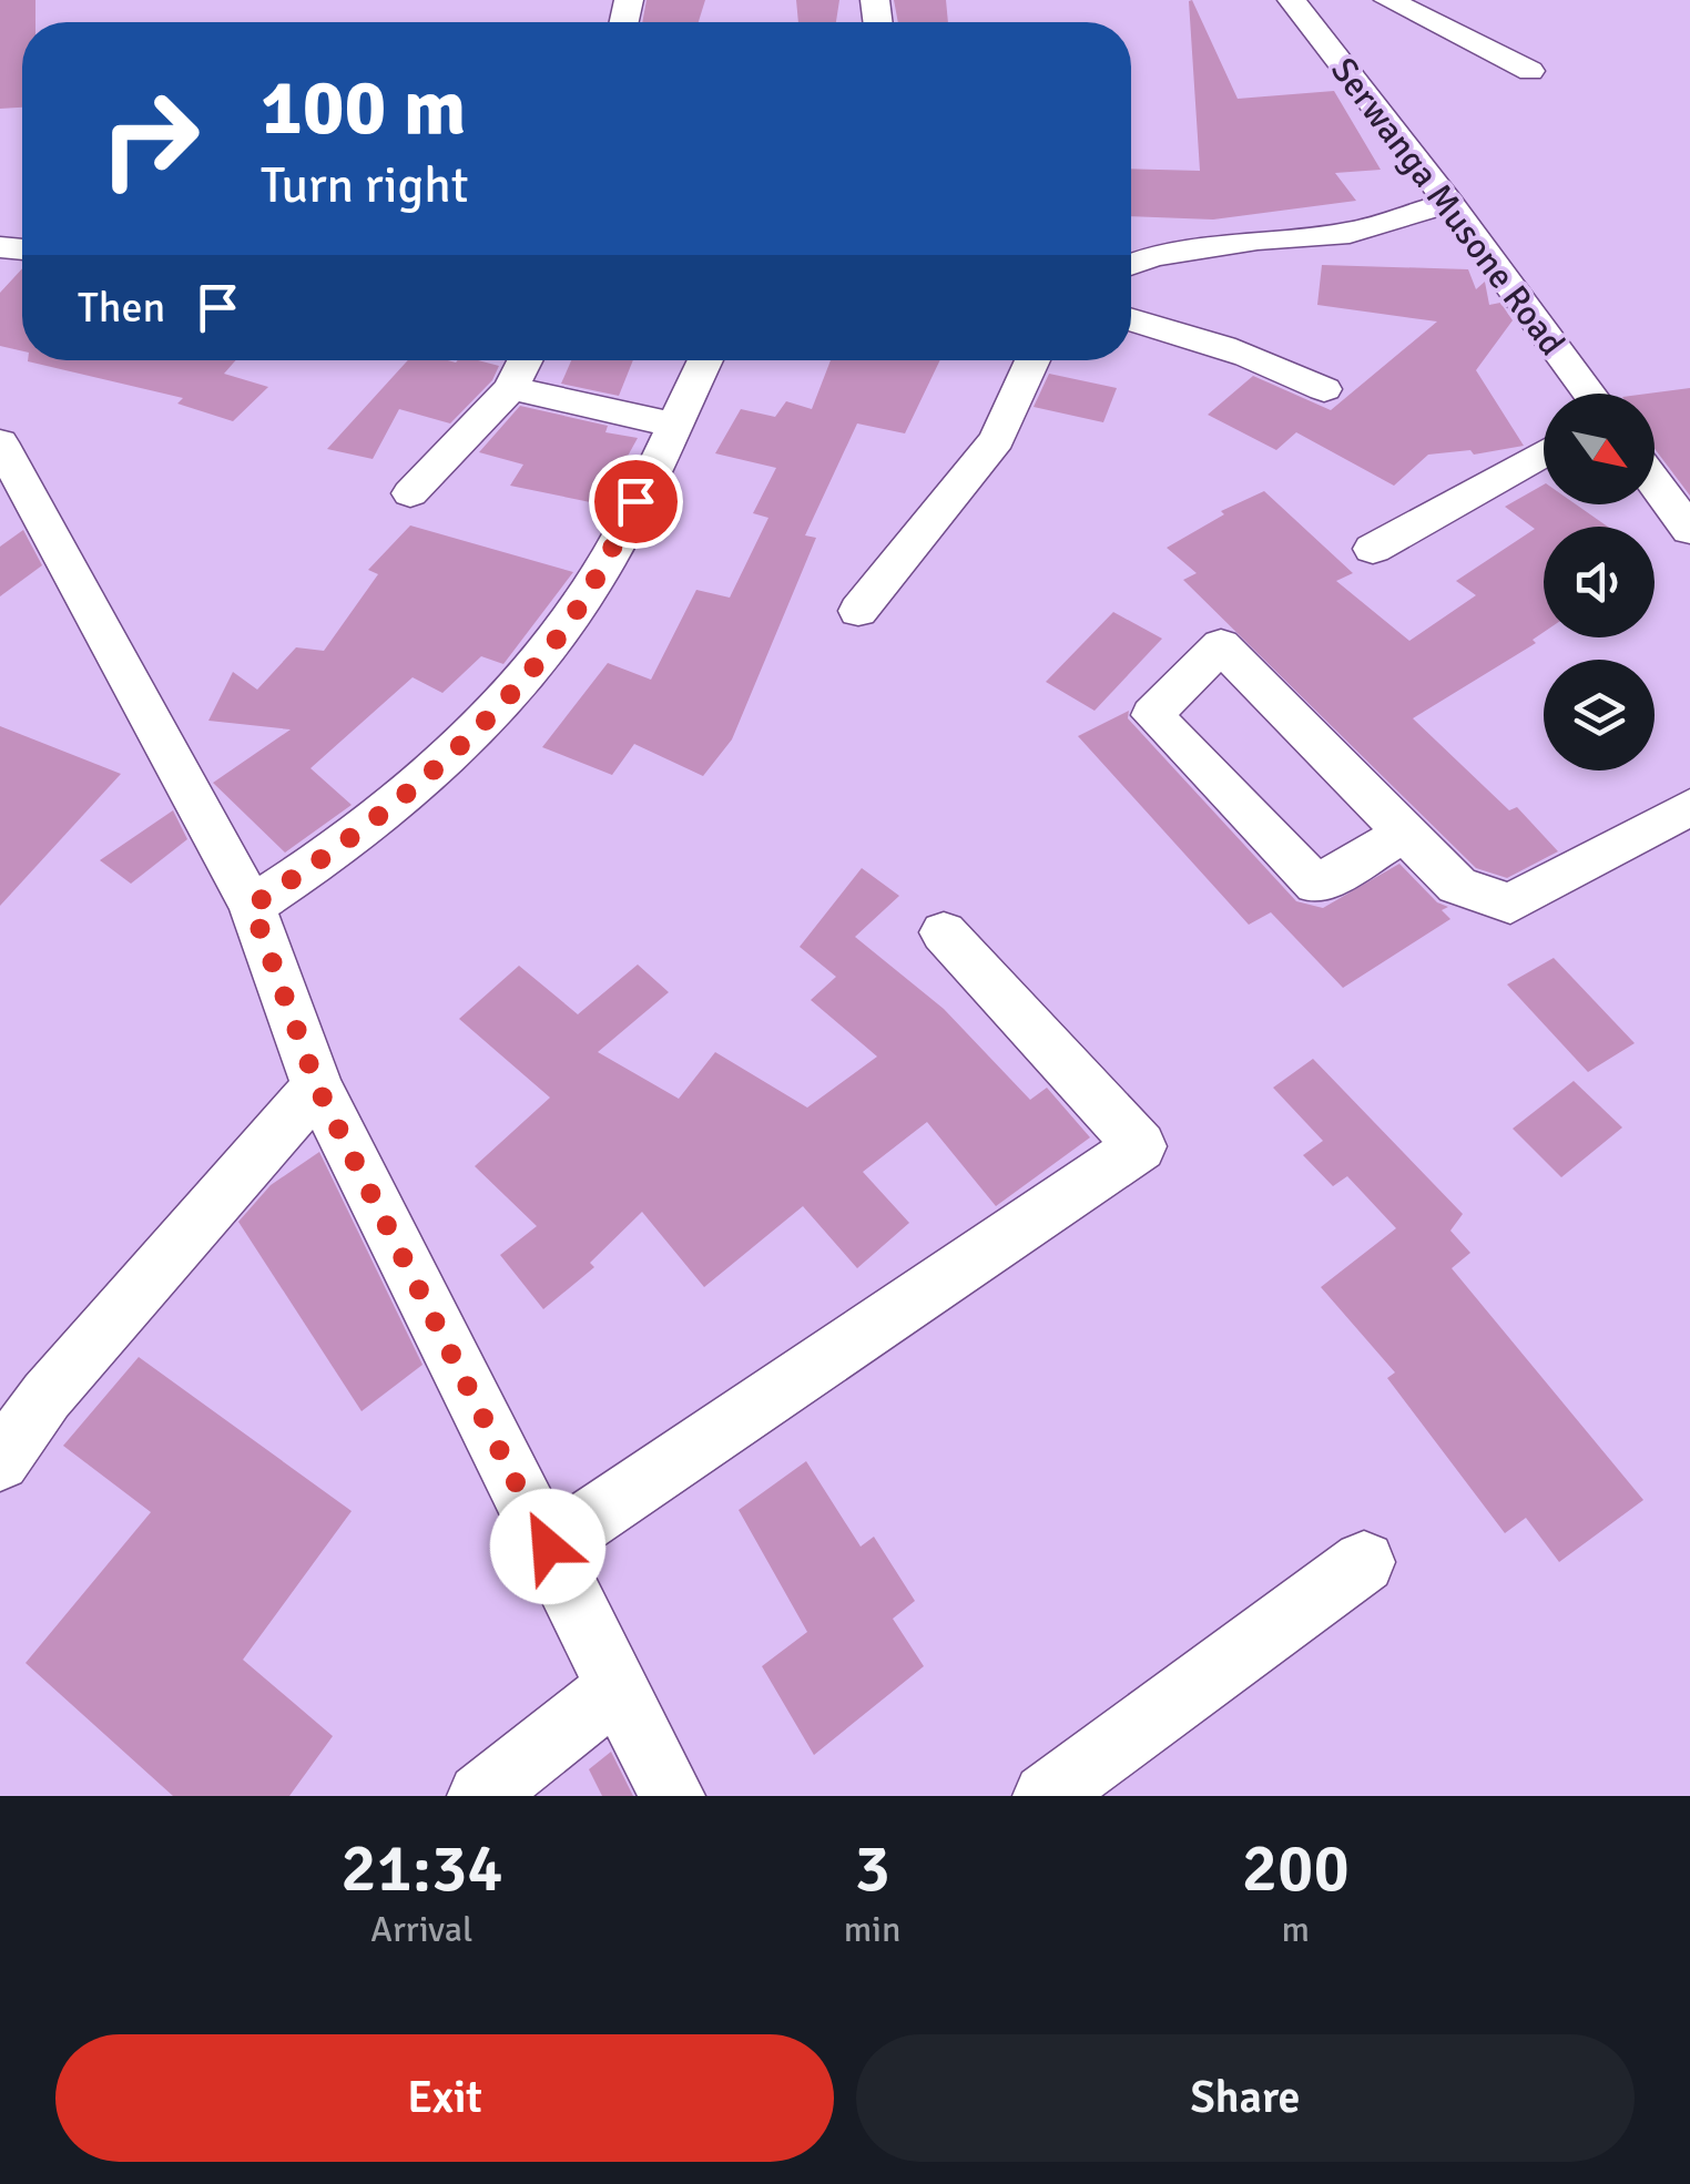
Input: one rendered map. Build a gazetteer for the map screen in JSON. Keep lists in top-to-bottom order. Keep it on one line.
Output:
{"streets":{"street":["Serwanga Musone Road"]},"north":"bottom right","page":{"turn":["100 m","Turn right"],"then":"Then","eta":["21:34","Arrival","3","min","200","m"],"buttons":["Exit","Share"]}}
